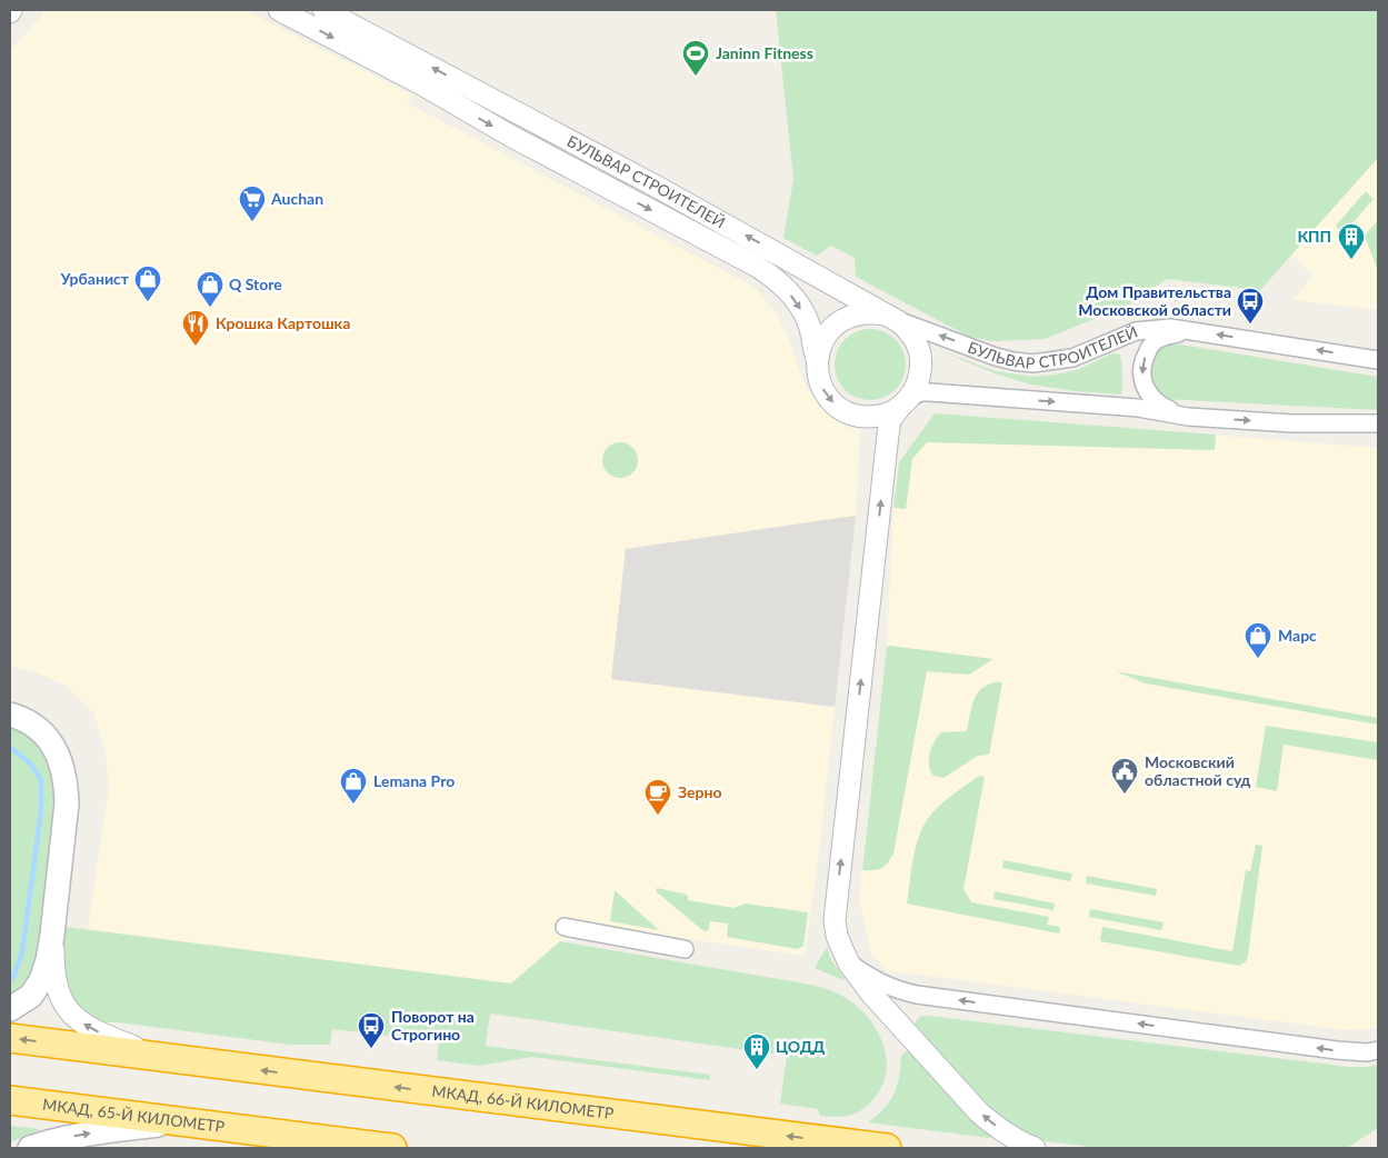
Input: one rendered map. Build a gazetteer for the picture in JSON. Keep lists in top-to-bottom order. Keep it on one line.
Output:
{"streets":{"highway":["МКАД, 66-Й КИЛОМЕТР","МКАД, 65-Й КИЛОМЕТР"],"street":["БУЛЬВАР СТРОИТЕЛЕЙ"]},"one_way":["МКАД, 66-Й КИЛОМЕТР"],"places":{"sports":["Janinn Fitness"],"supermarket":["Auchan"],"building":["КПП","ЦОДД"],"shop":["Урбанист","Q Store","Марс","Lemana Pro"],"bus stop":["Дом Правительства Московской области","Поворот на Строгино"],"restaurant":["Крошка Картошка"],"public building":["Московский областной суд"],"cafe":["Зерно"]}}
